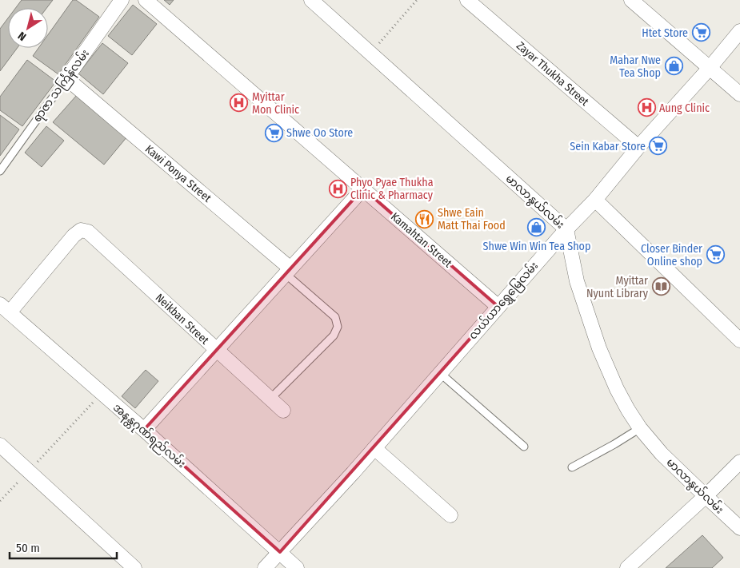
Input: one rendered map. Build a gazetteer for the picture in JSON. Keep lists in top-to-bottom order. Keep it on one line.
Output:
{"streets":{"street":["Zayar Thukha Street","ရာဇာ သင်္ကြန်လမ်း","Kawi Ponya Street","မာလာနွယ်လမ်း","Kamahtan Street","လယ်ယာရွှေမြေလမ်း","Neikban Street","အနန္တဂုဏ်ရည်လမ်း"]},"crossings":[["Zayar Thukha Street","လယ်ယာရွှေမြေလမ်း"],["ရာဇာ သင်္ကြန်လမ်း","Kawi Ponya Street"],["မာလာနွယ်လမ်း","လယ်ယာရွှေမြေလမ်း"],["Kamahtan Street","လယ်ယာရွှေမြေလမ်း"],["လယ်ယာရွှေမြေလမ်း","အနန္တဂုဏ်ရည်လမ်း"],["Neikban Street","အနန္တဂုဏ်ရည်လမ်း"]],"places":{"supermarket":["Htet Store","Shwe Oo Store","Sein Kabar Store","Closer Binder Online shop"],"shop":["Mahar Nwe Tea Shop","Shwe Win Win Tea Shop"],"hospital":["Myittar Mon Clinic","Aung Clinic","Phyo Pyae Thukha Clinic & Pharmacy"],"restaurant":["Shwe Eain Matt Thai Food"],"library":["Myittar Nyunt Library"]},"scale_bar":"50 m","north":"bottom left"}
